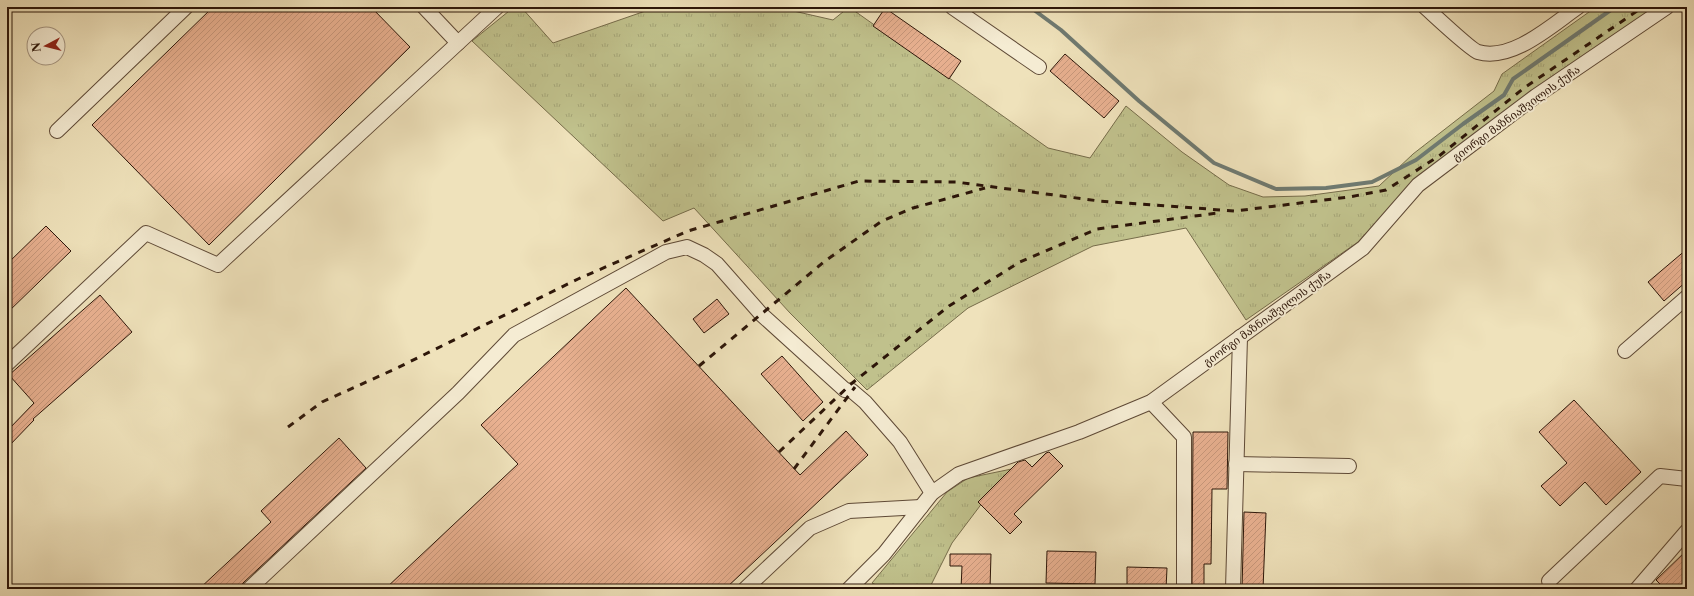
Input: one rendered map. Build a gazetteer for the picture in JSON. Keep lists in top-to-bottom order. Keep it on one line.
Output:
{"streets":{"street":["გიორგი მაზნიაშვილის ქუჩა"]},"north":"left"}
